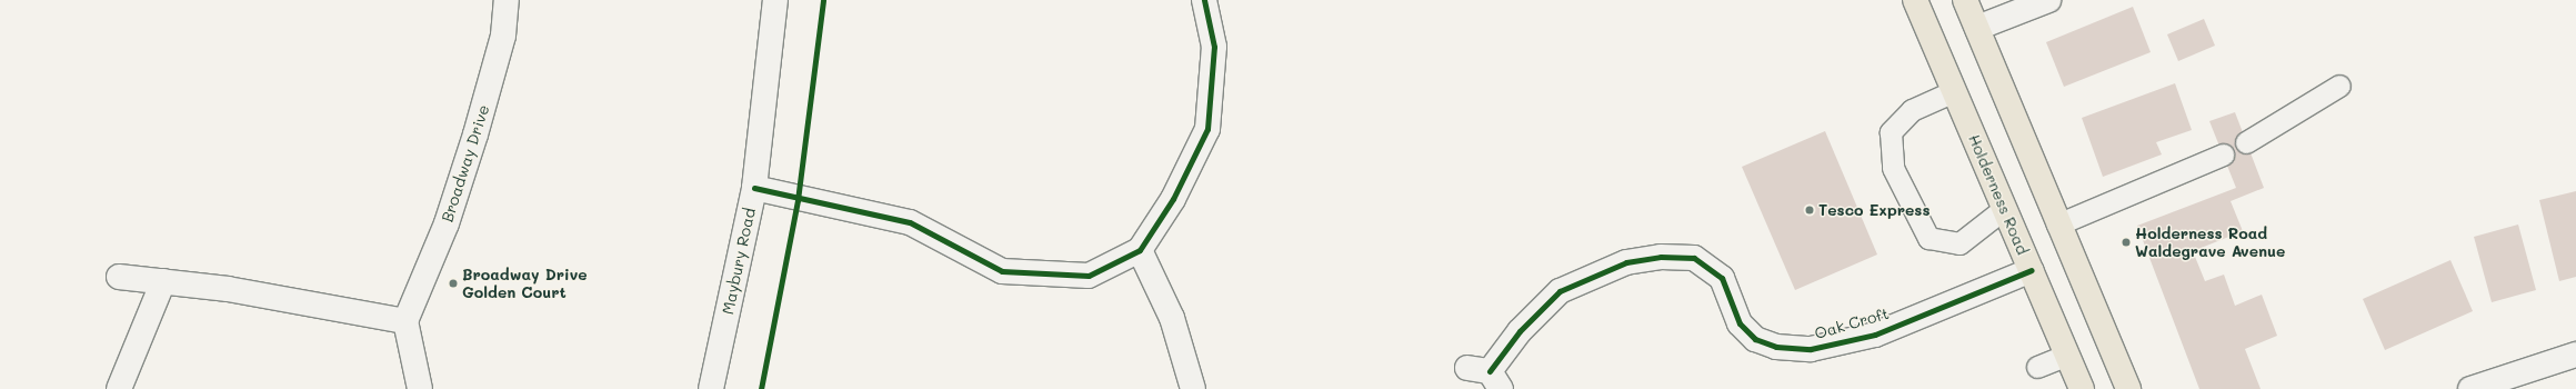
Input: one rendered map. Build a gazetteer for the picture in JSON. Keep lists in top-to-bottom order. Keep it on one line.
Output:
{"streets":{"highway":["Holderness Road"],"street":["Broadway Drive","Maybury Road","Oak Croft"]},"crossings":[["Holderness Road","Oak Croft"]],"places":["Tesco Express","Holderness Road Waldegrave Avenue","Broadway Drive Golden Court"]}
